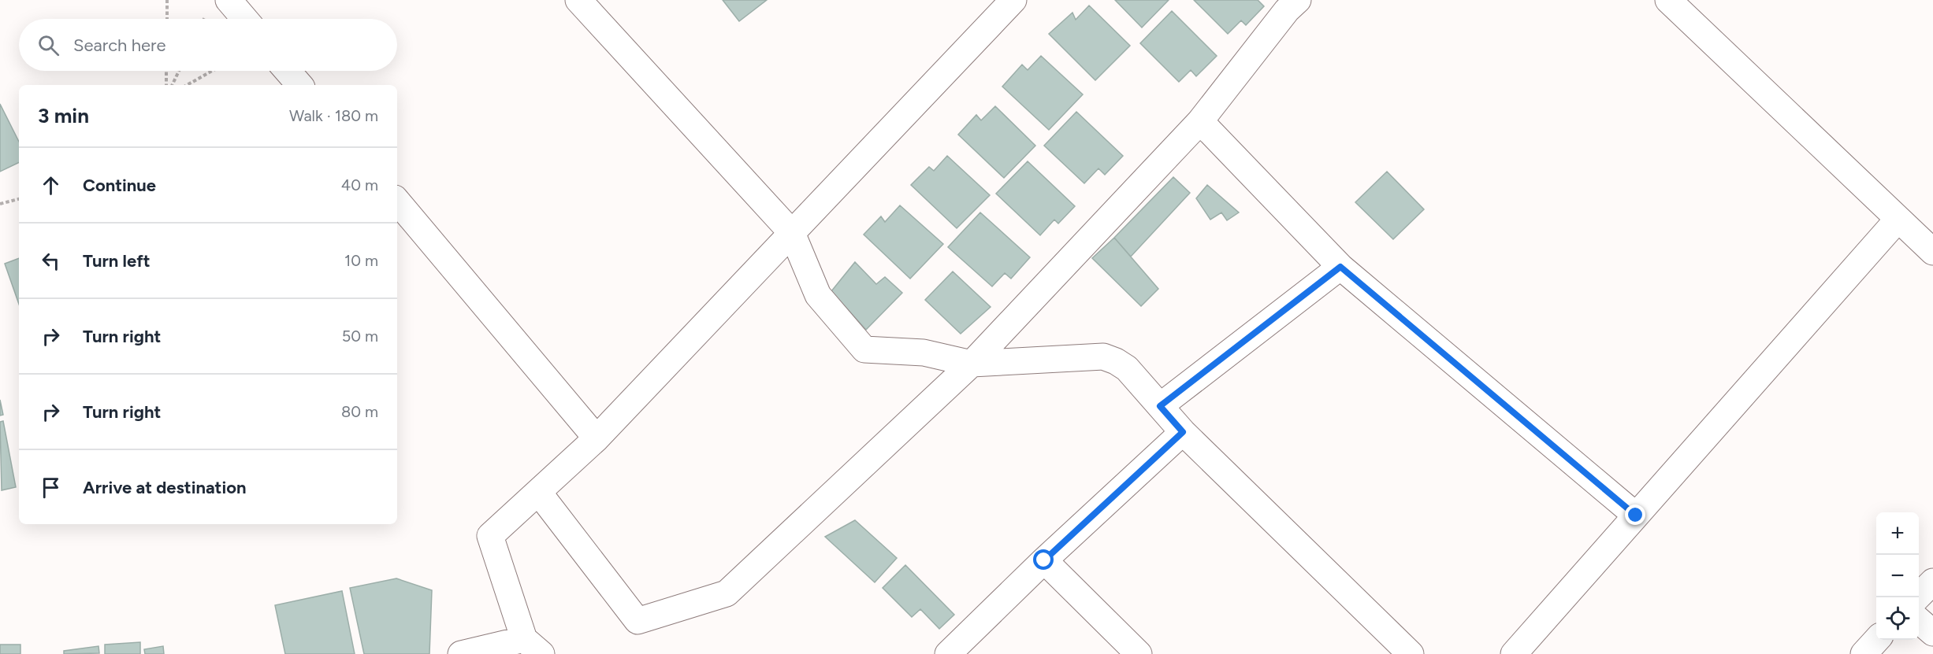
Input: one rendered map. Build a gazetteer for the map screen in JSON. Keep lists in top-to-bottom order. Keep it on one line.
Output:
{"page":{"search":"Search here","heading":["3 min","Walk · 180 m"],"list":[["Continue","40 m"],["Turn left","10 m"],["Turn right","50 m"],["Turn right","80 m"],"Arrive at destination"],"map_buttons":["+","−"]}}
